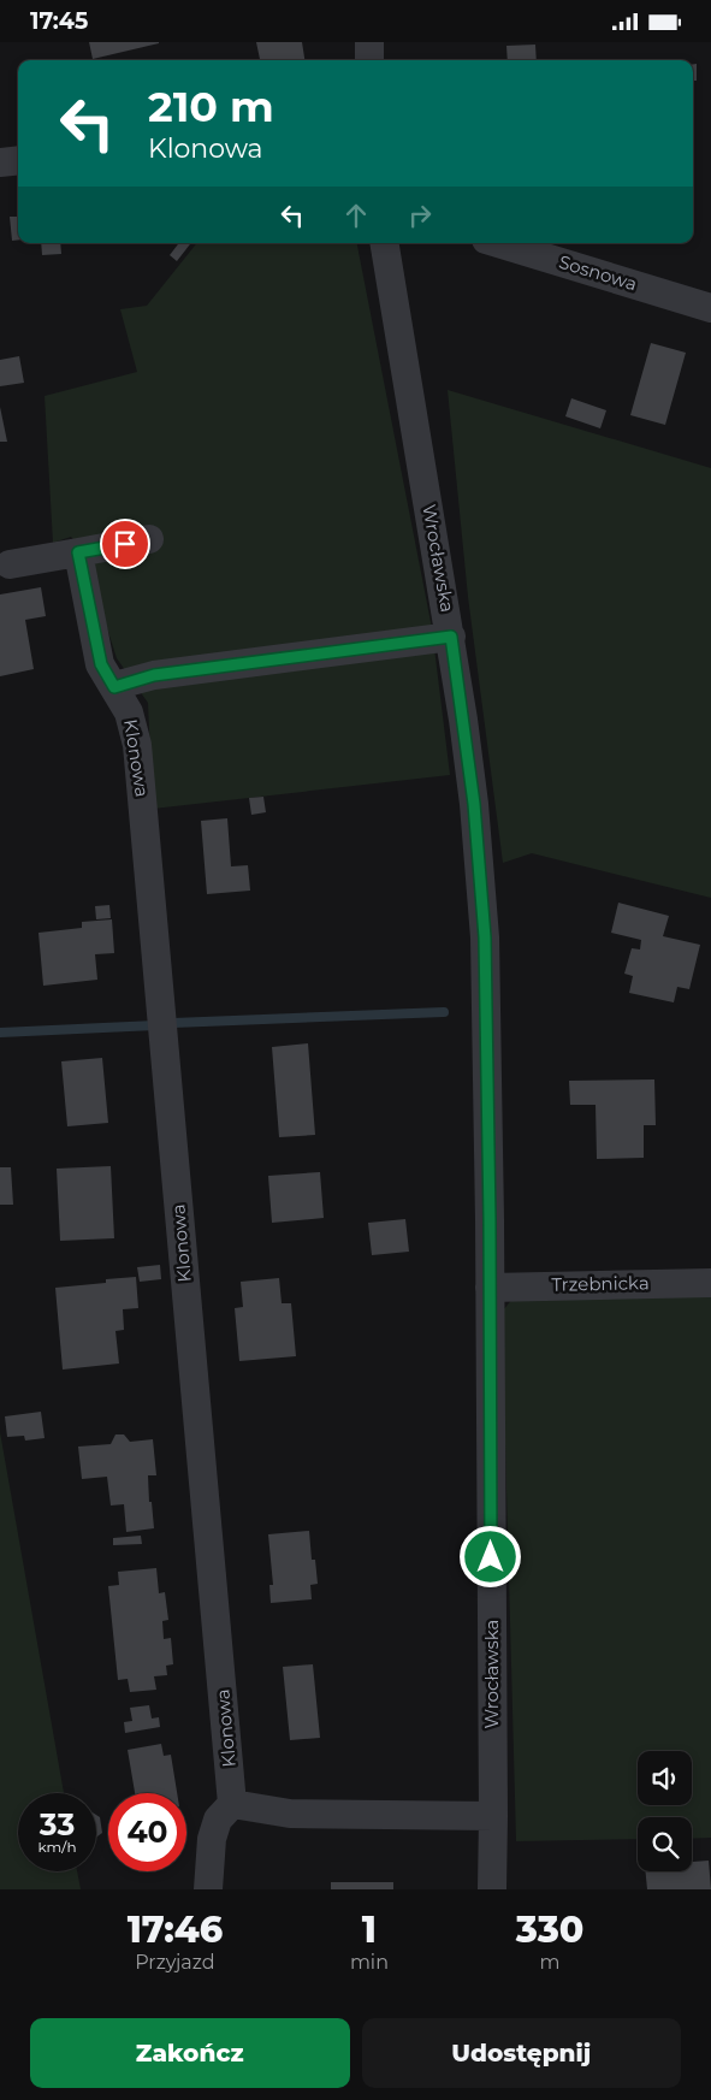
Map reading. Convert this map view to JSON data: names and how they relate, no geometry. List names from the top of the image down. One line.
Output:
{"streets":{"street":["Sosnowa","Wrocławska","Klonowa","Trzebnicka"]},"crossings":[["Wrocławska","Trzebnicka"]],"page":{"status":"17:45","turn":["210 m","Klonowa"],"speed":"33 km/h","limit":"40","eta":["17:46","Przyjazd","1","min","330","m"],"buttons":["Zakończ","Udostępnij"]}}
